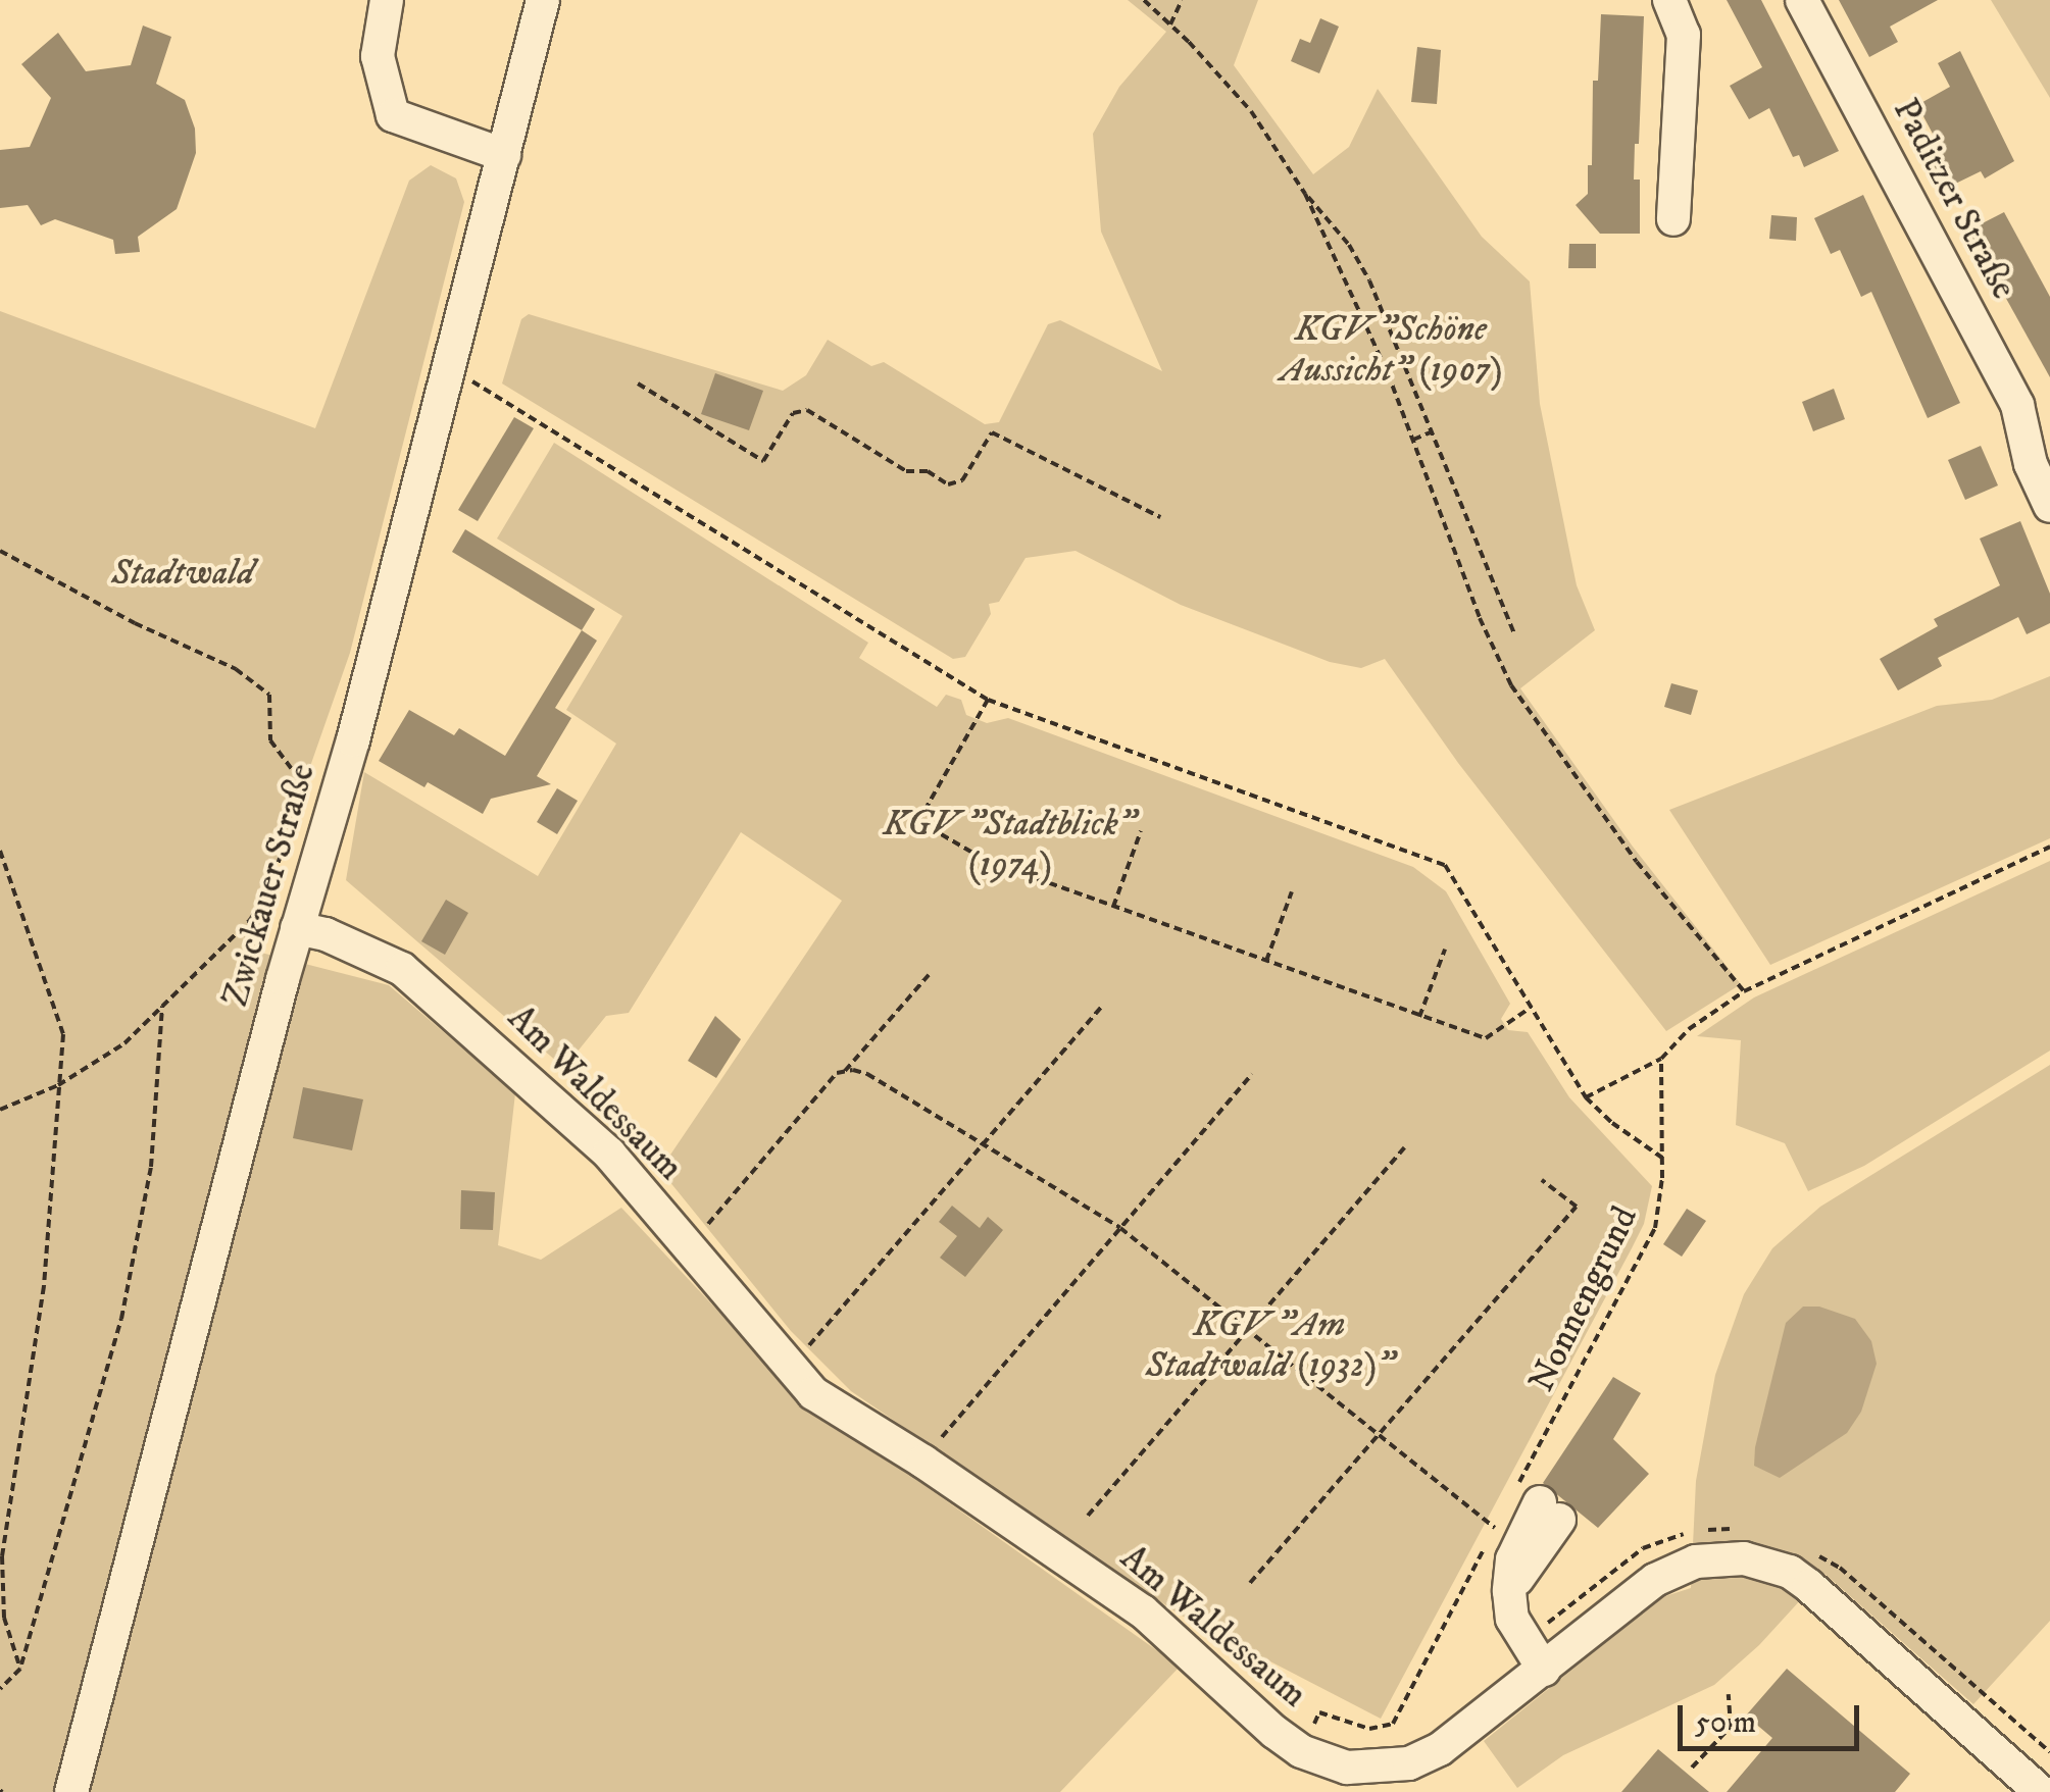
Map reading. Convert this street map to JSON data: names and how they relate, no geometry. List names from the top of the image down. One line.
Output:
{"streets":{"street":["Paditzer Straße","Zwickauer Straße","Am Waldessaum"],"path":["Nonnengrund"]},"crossings":[["Zwickauer Straße","Am Waldessaum"]],"parks":["KGV \"Schöne Aussicht\" (1907)","Stadtwald","KGV \"Stadtblick\" (1974)","KGV \"Am Stadtwald (1932)\""],"scale_bar":"50 m"}
